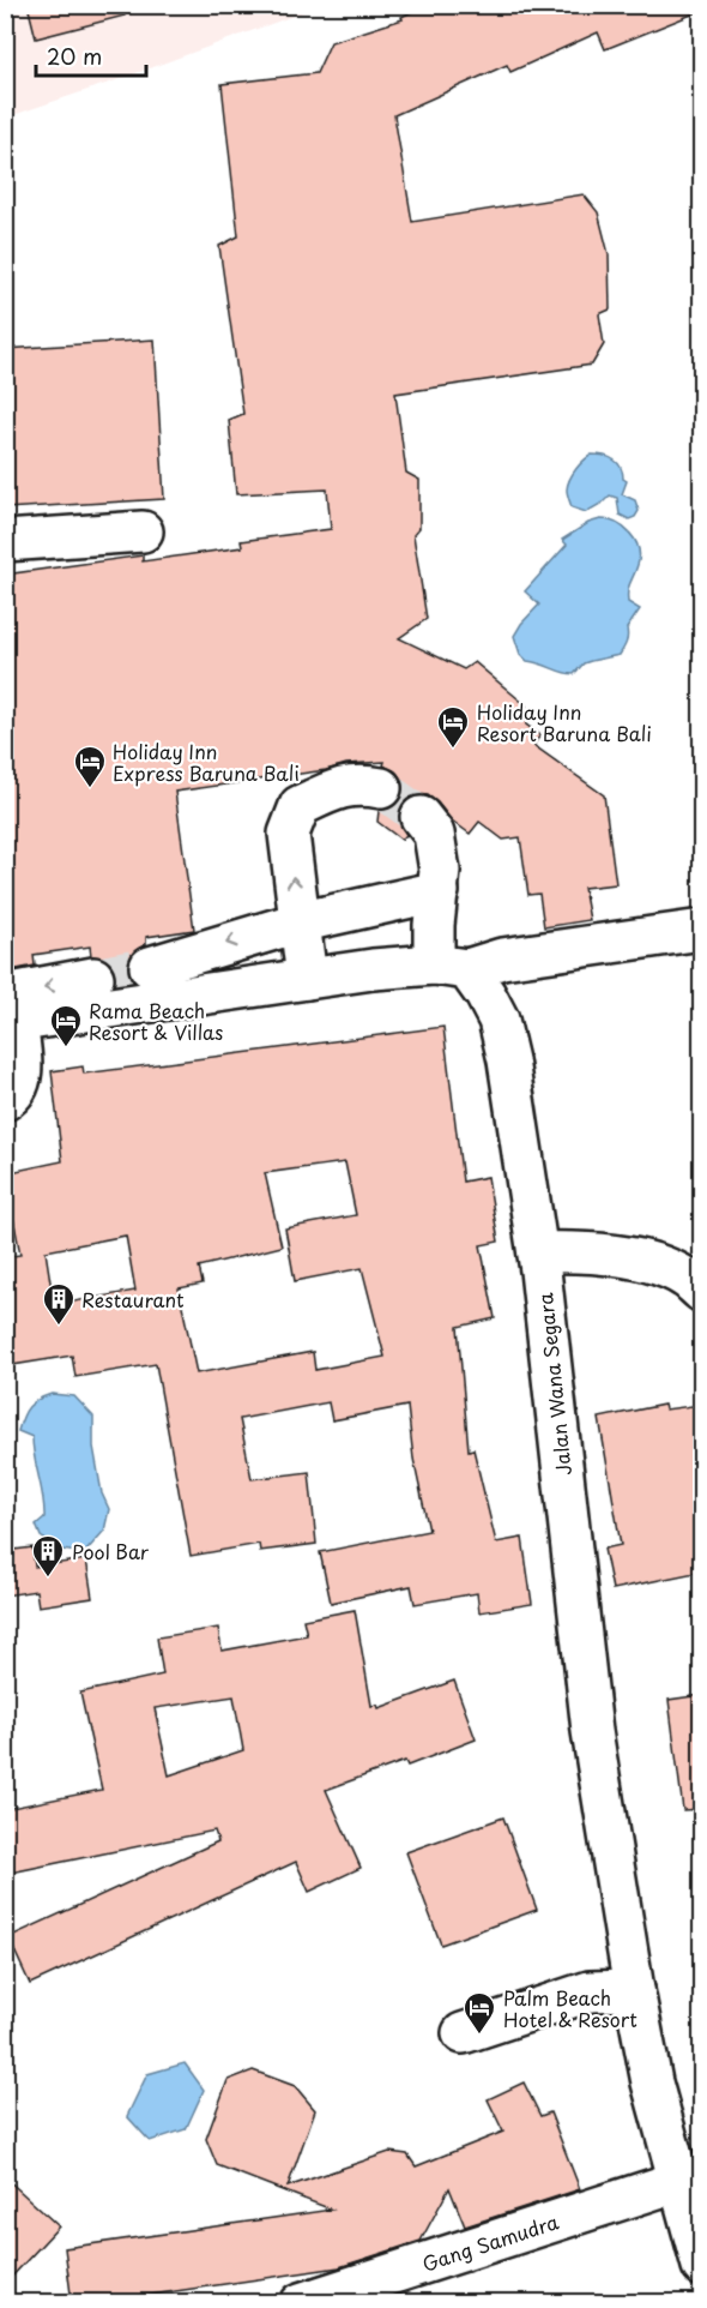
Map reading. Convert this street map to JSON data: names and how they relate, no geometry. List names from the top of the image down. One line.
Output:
{"streets":{"street":["Jalan Wana Segara","Gang Samudra"]},"crossings":[["Jalan Wana Segara","Gang Samudra"]],"places":{"hotel":["Holiday Inn Resort Baruna Bali","Holiday Inn Express Baruna Bali","Rama Beach Resort & Villas","Palm Beach Hotel & Resort"],"building":["Restaurant","Pool Bar"]},"scale_bar":"20 m"}
